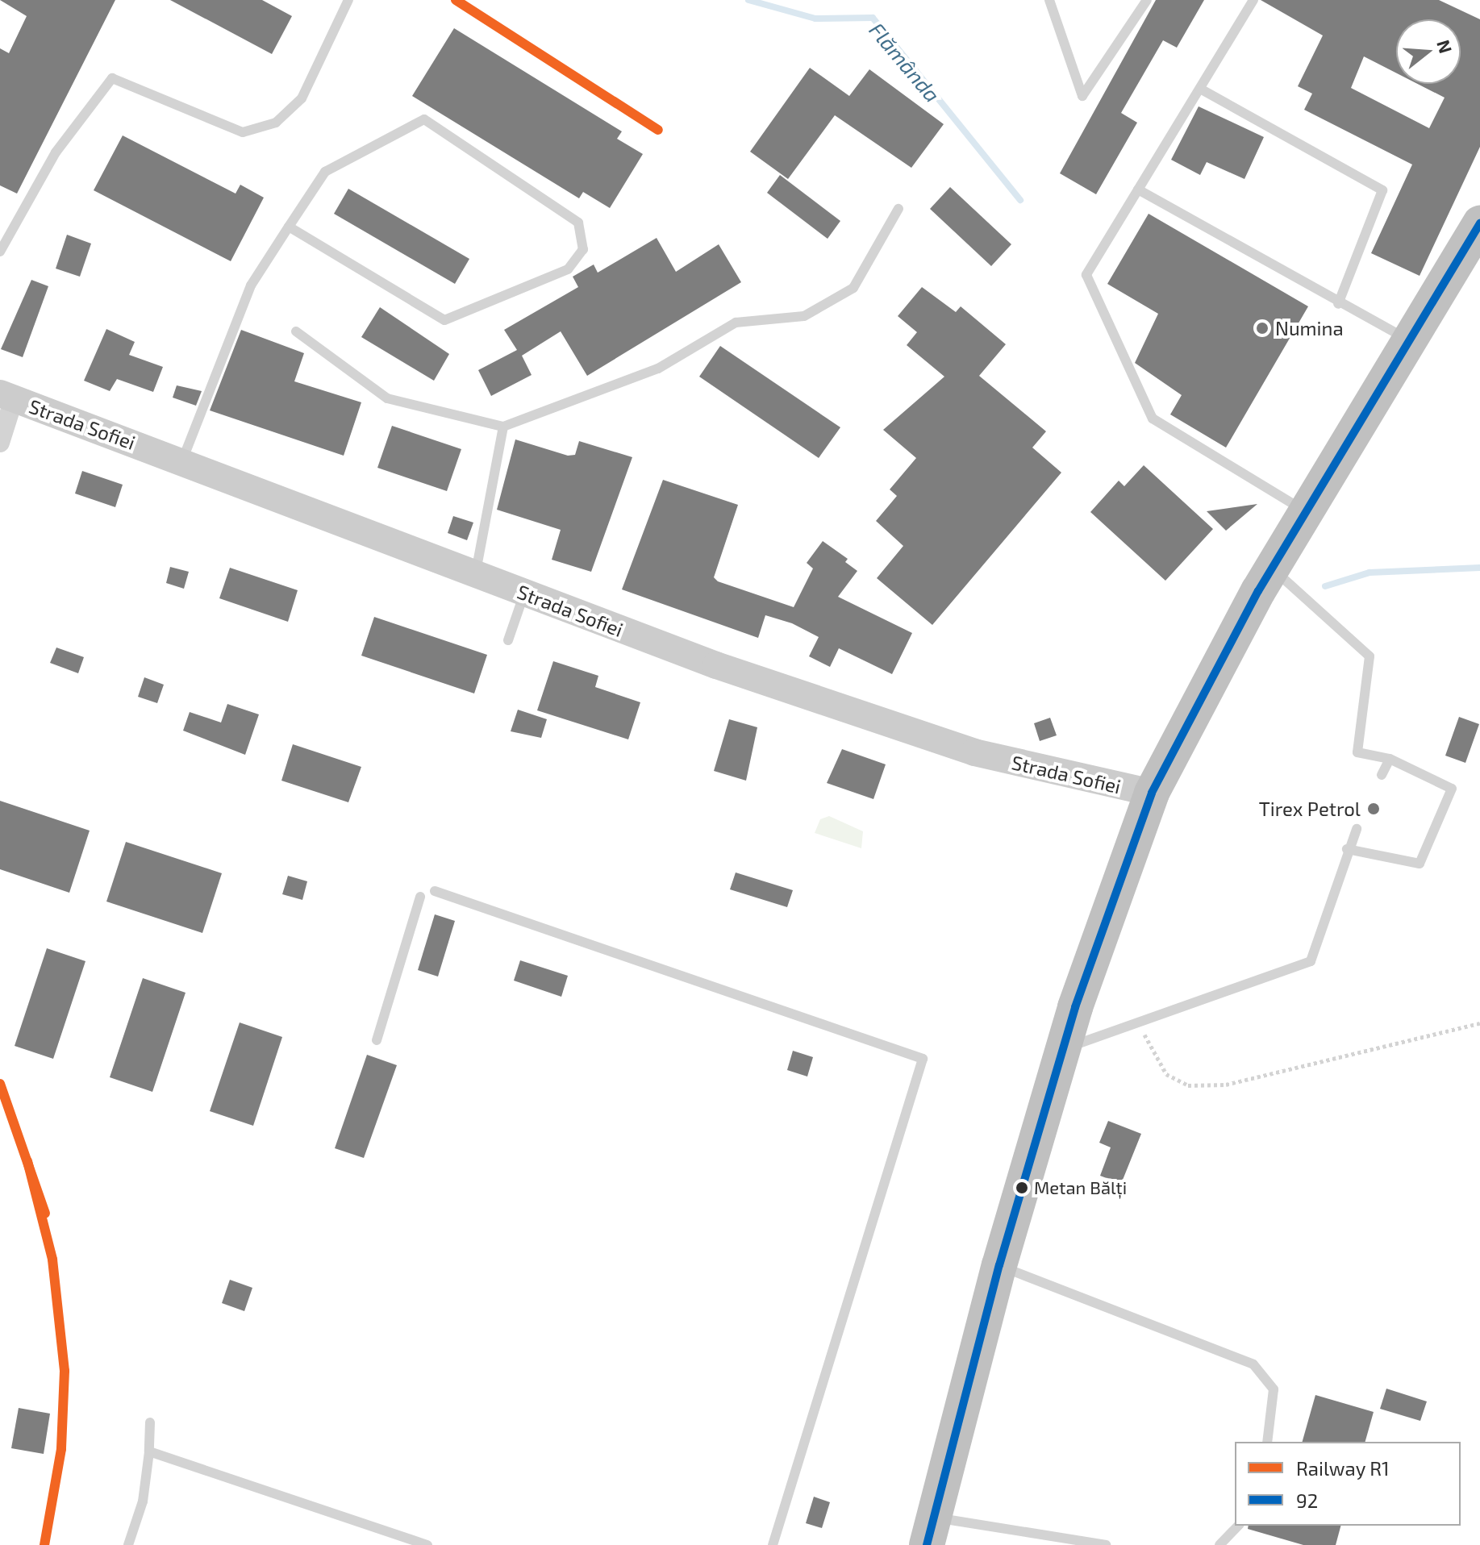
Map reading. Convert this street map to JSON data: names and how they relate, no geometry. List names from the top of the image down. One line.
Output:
{"streets":{"street":["Strada Sofiei"]},"water":["Flămânda"],"places":["Numina","Tirex Petrol","Metan Bălți"],"lines":["rail line R1","transit line 92"],"legend":["Railway R1","92"],"north":"right"}
